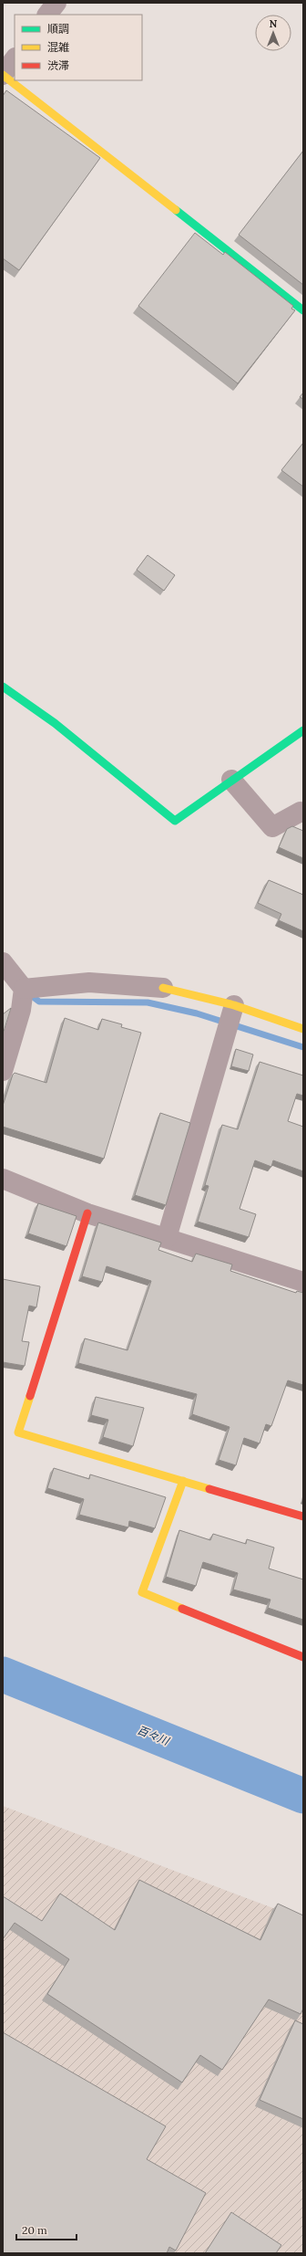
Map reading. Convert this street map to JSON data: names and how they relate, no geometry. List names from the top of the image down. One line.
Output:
{"water":["百々川"],"legend":["順調","混雑","渋滞"],"scale_bar":"20 m","north":"top"}
